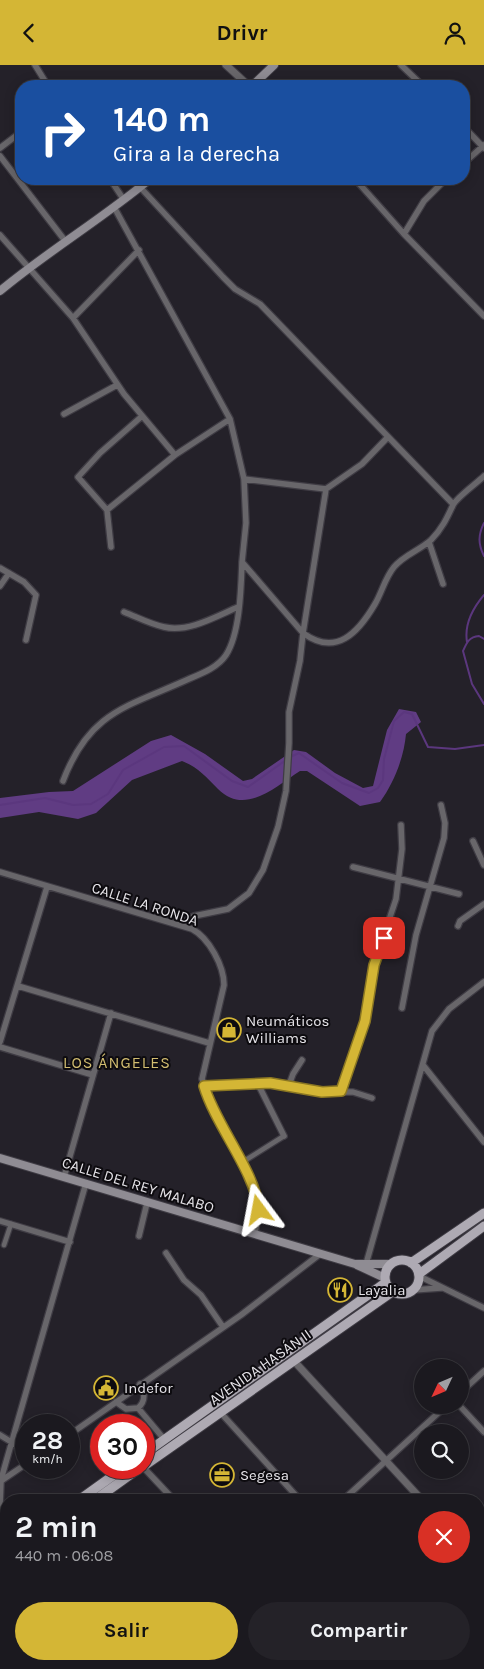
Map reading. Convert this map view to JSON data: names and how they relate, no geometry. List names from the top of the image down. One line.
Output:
{"streets":{"main road":["CALLE DEL REY MALABO","AVENIDA HASÁN II"],"street":["CALLE LA RONDA"]},"crossings":[["CALLE DEL REY MALABO","AVENIDA HASÁN II"]],"districts":["LOS ÁNGELES"],"places":{"shop":["Neumáticos Williams"],"restaurant":["Layalia"],"public building":["Indefor"],"office":["Segesa"]},"north":"bottom left","page":{"header":"Drivr","turn":["140 m","Gira a la derecha"],"speed":"28 km/h","limit":"30","heading":["2 min","440 m · 06:08"],"buttons":["Salir","Compartir"]}}
